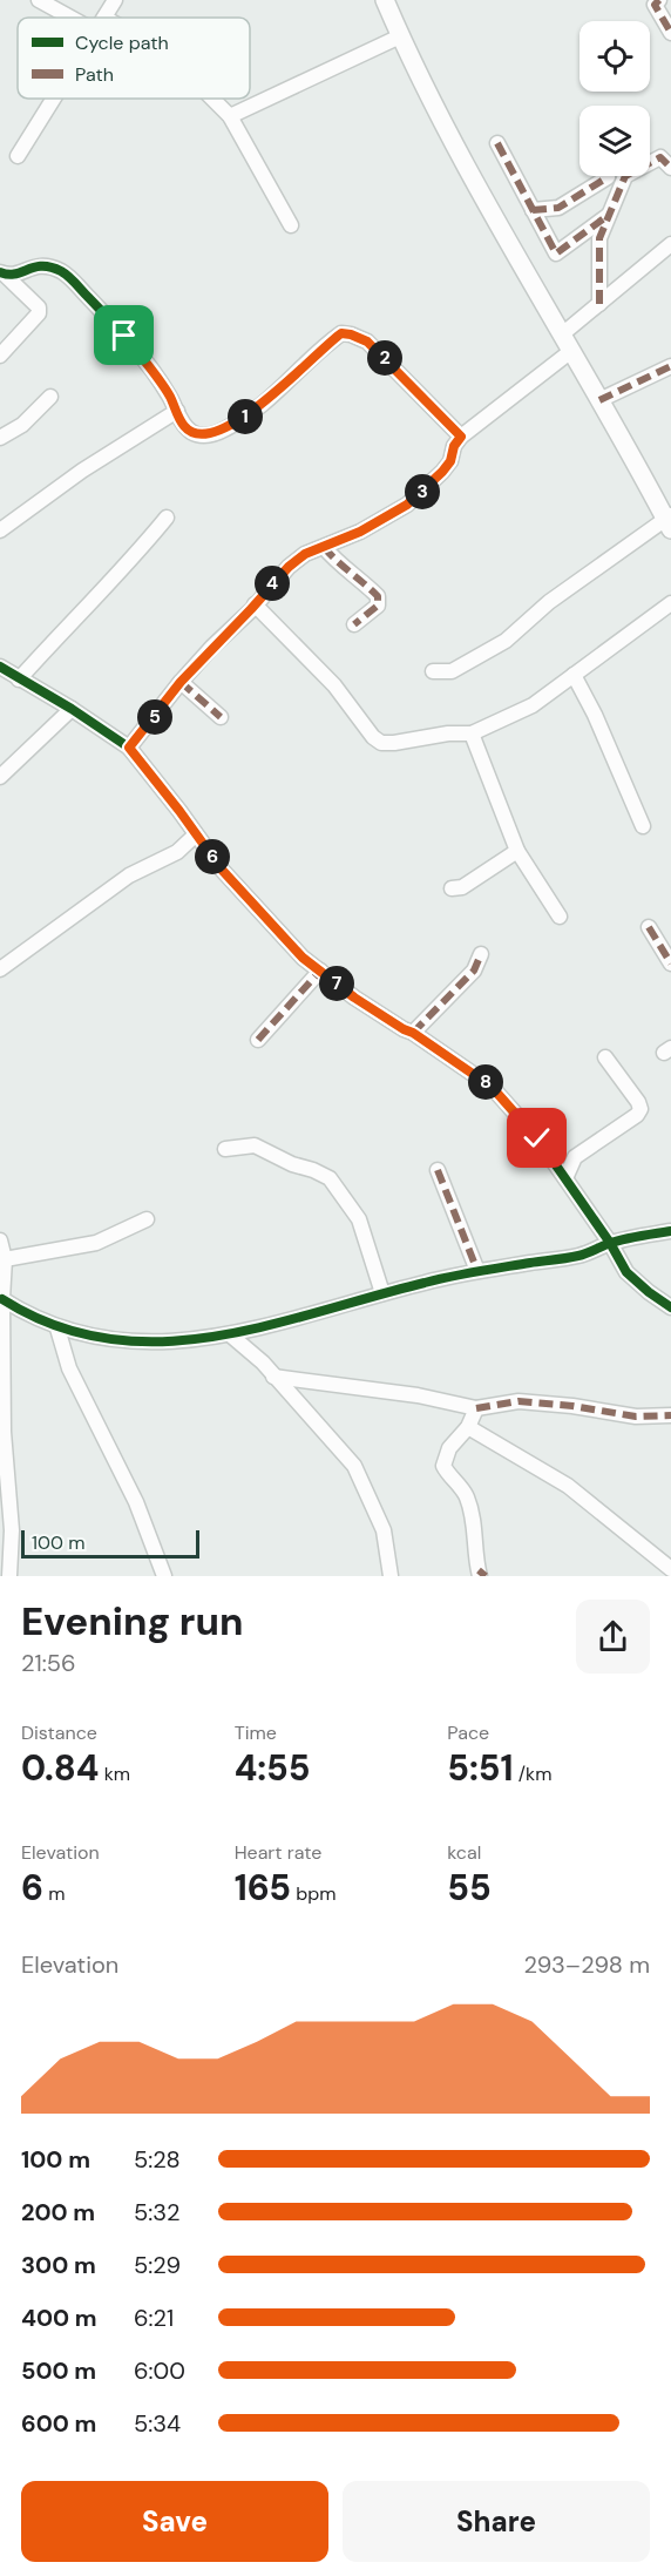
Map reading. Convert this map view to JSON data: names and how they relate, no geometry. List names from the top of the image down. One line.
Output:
{"legend":["Cycle path","Path"],"scale_bar":"100 m","page":{"pins":["2","1","3","4","5","6","7","8"],"scale":"100 m","heading":["Evening run","21:56"],"stats":[["Distance","0.84 km"],["Time","4:55"],["Pace","5:51 /km"],["Elevation","6 m"],["Heart rate","165 bpm"],["kcal","55"]],"chart":["Elevation","293–298 m"],"list":[{"name":"100 m","note":"5:28"},{"name":"200 m","note":"5:32"},{"name":"300 m","note":"5:29"},{"name":"400 m","note":"6:21"},{"name":"500 m","note":"6:00"},{"name":"600 m","note":"5:34"}],"buttons":["Save","Share"]}}
